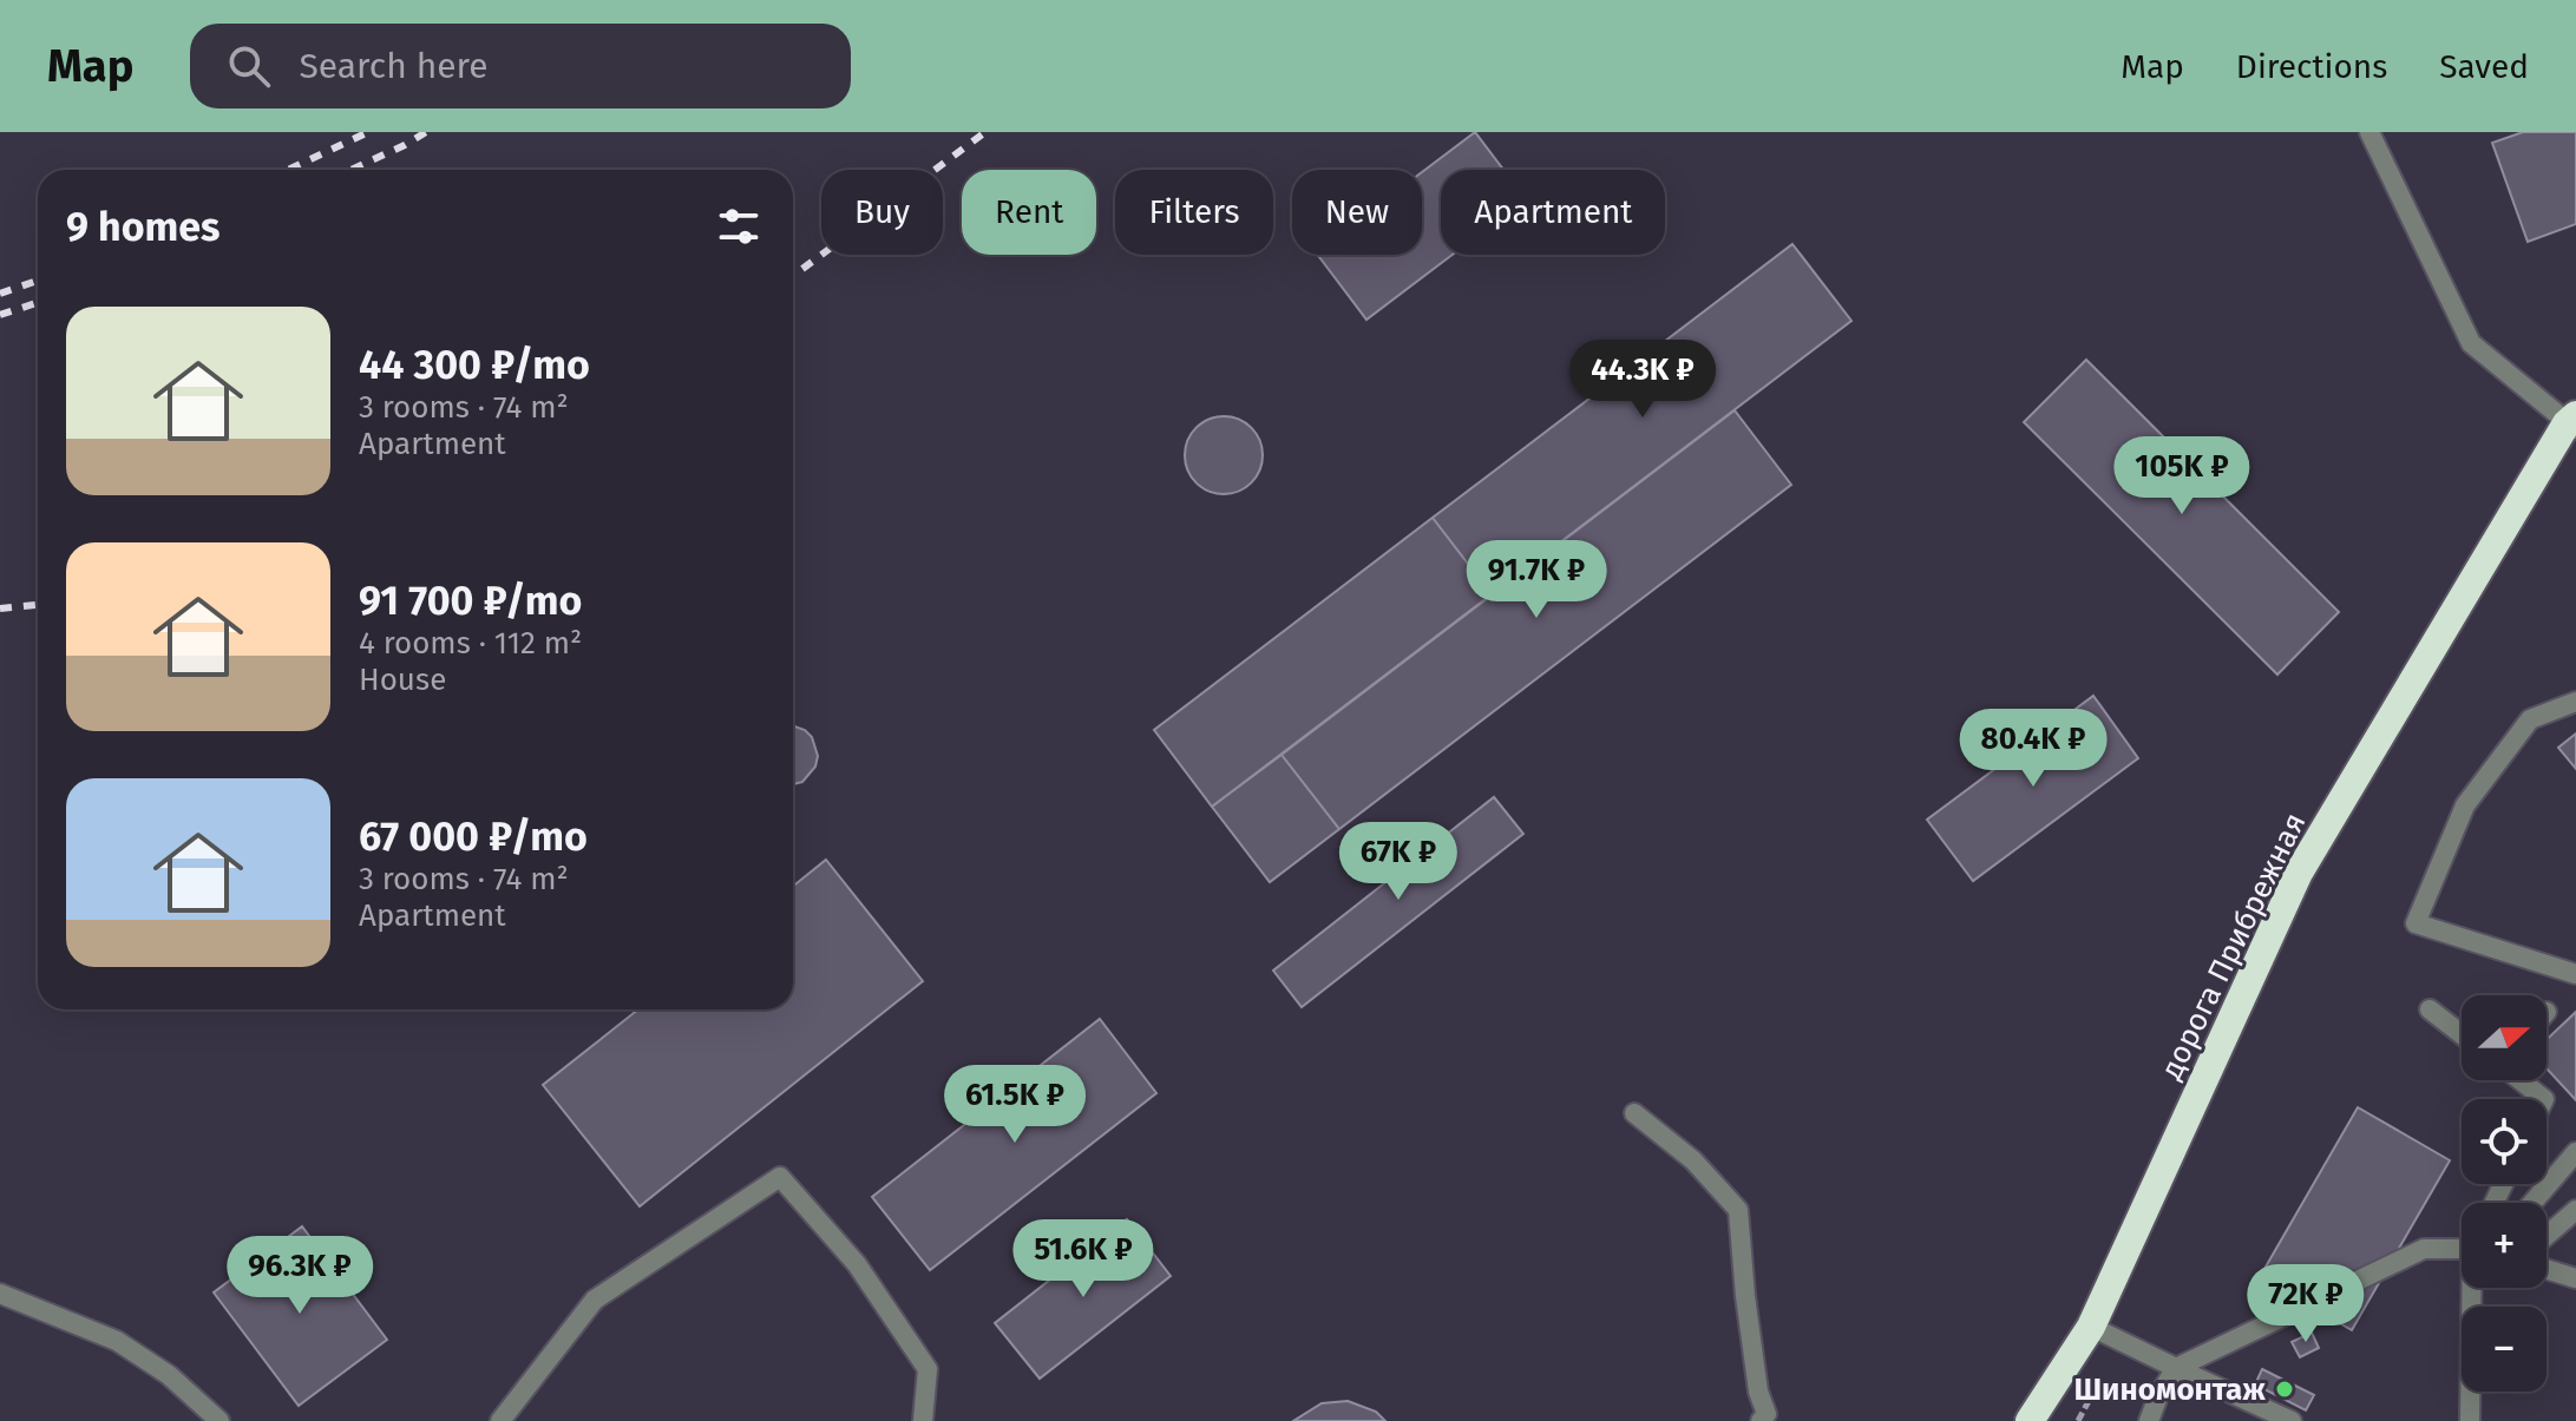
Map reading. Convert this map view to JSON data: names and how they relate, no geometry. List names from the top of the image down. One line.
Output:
{"streets":{"highway":["дорога Прибрежная"]},"places":["Шиномонтаж"],"north":"right","page":{"header":"Map","search":"Search here","nav":["Map","Directions","Saved"],"chip":["Buy","Rent","Filters","New","Apartment"],"heading":"9 homes","list":[{"name":"44 300 ₽/mo","note":"3 rooms · 74 m² · Apartment"},{"name":"91 700 ₽/mo","note":"4 rooms · 112 m² · House"},{"name":"67 000 ₽/mo","note":"3 rooms · 74 m² · Apartment"}],"price":["44.3K ₽","105K ₽","91.7K ₽","80.4K ₽","67K ₽","61.5K ₽","51.6K ₽","96.3K ₽","72K ₽"],"map_buttons":["+","−"]}}
